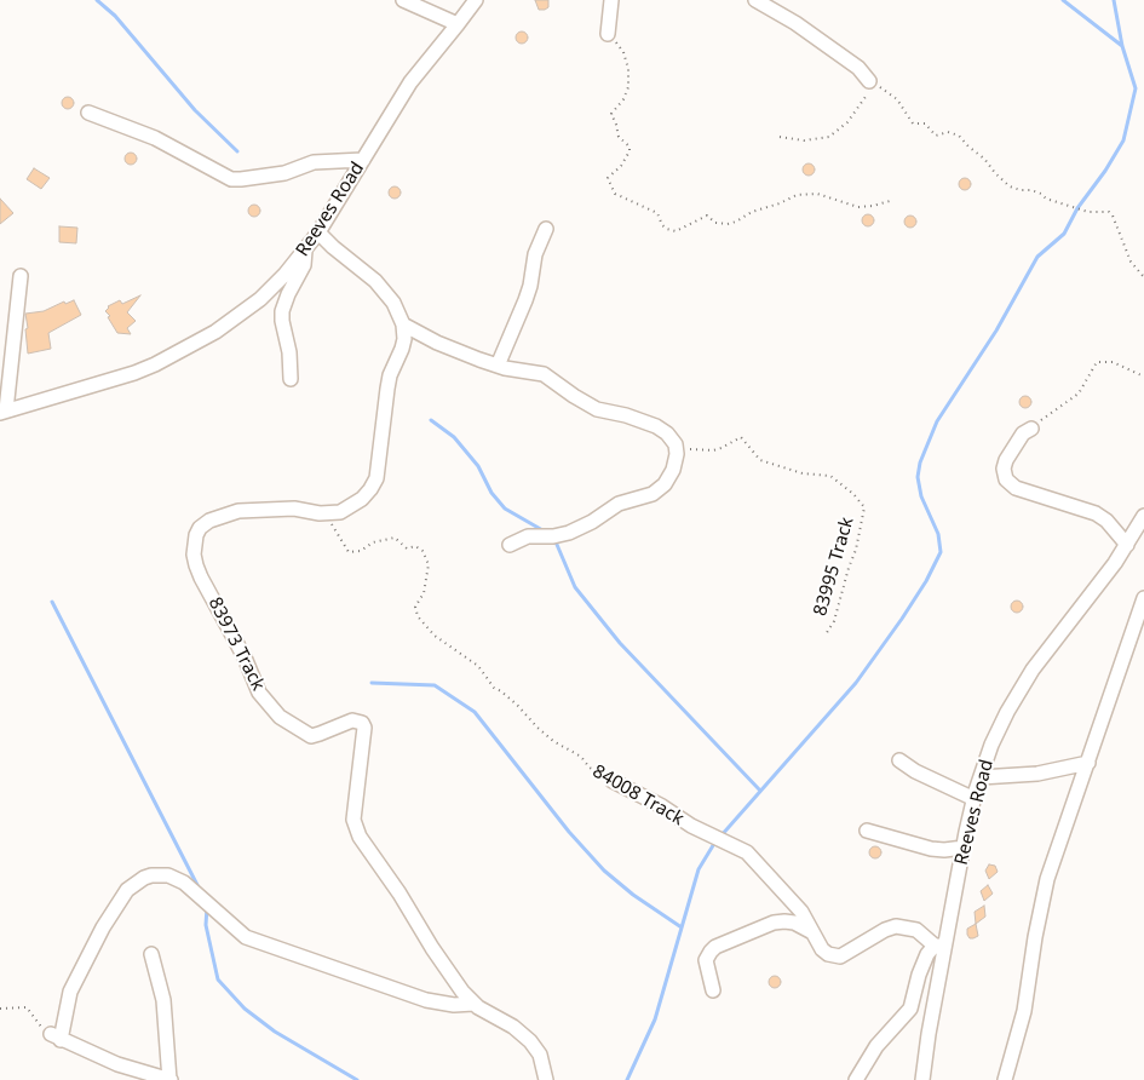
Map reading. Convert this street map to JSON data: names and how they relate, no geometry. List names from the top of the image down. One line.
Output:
{"streets":{"street":["Reeves Road","83973 Track","84008 Track"],"path":["83995 Track"]},"crossings":[["Reeves Road","84008 Track"],["83973 Track","84008 Track"]]}
